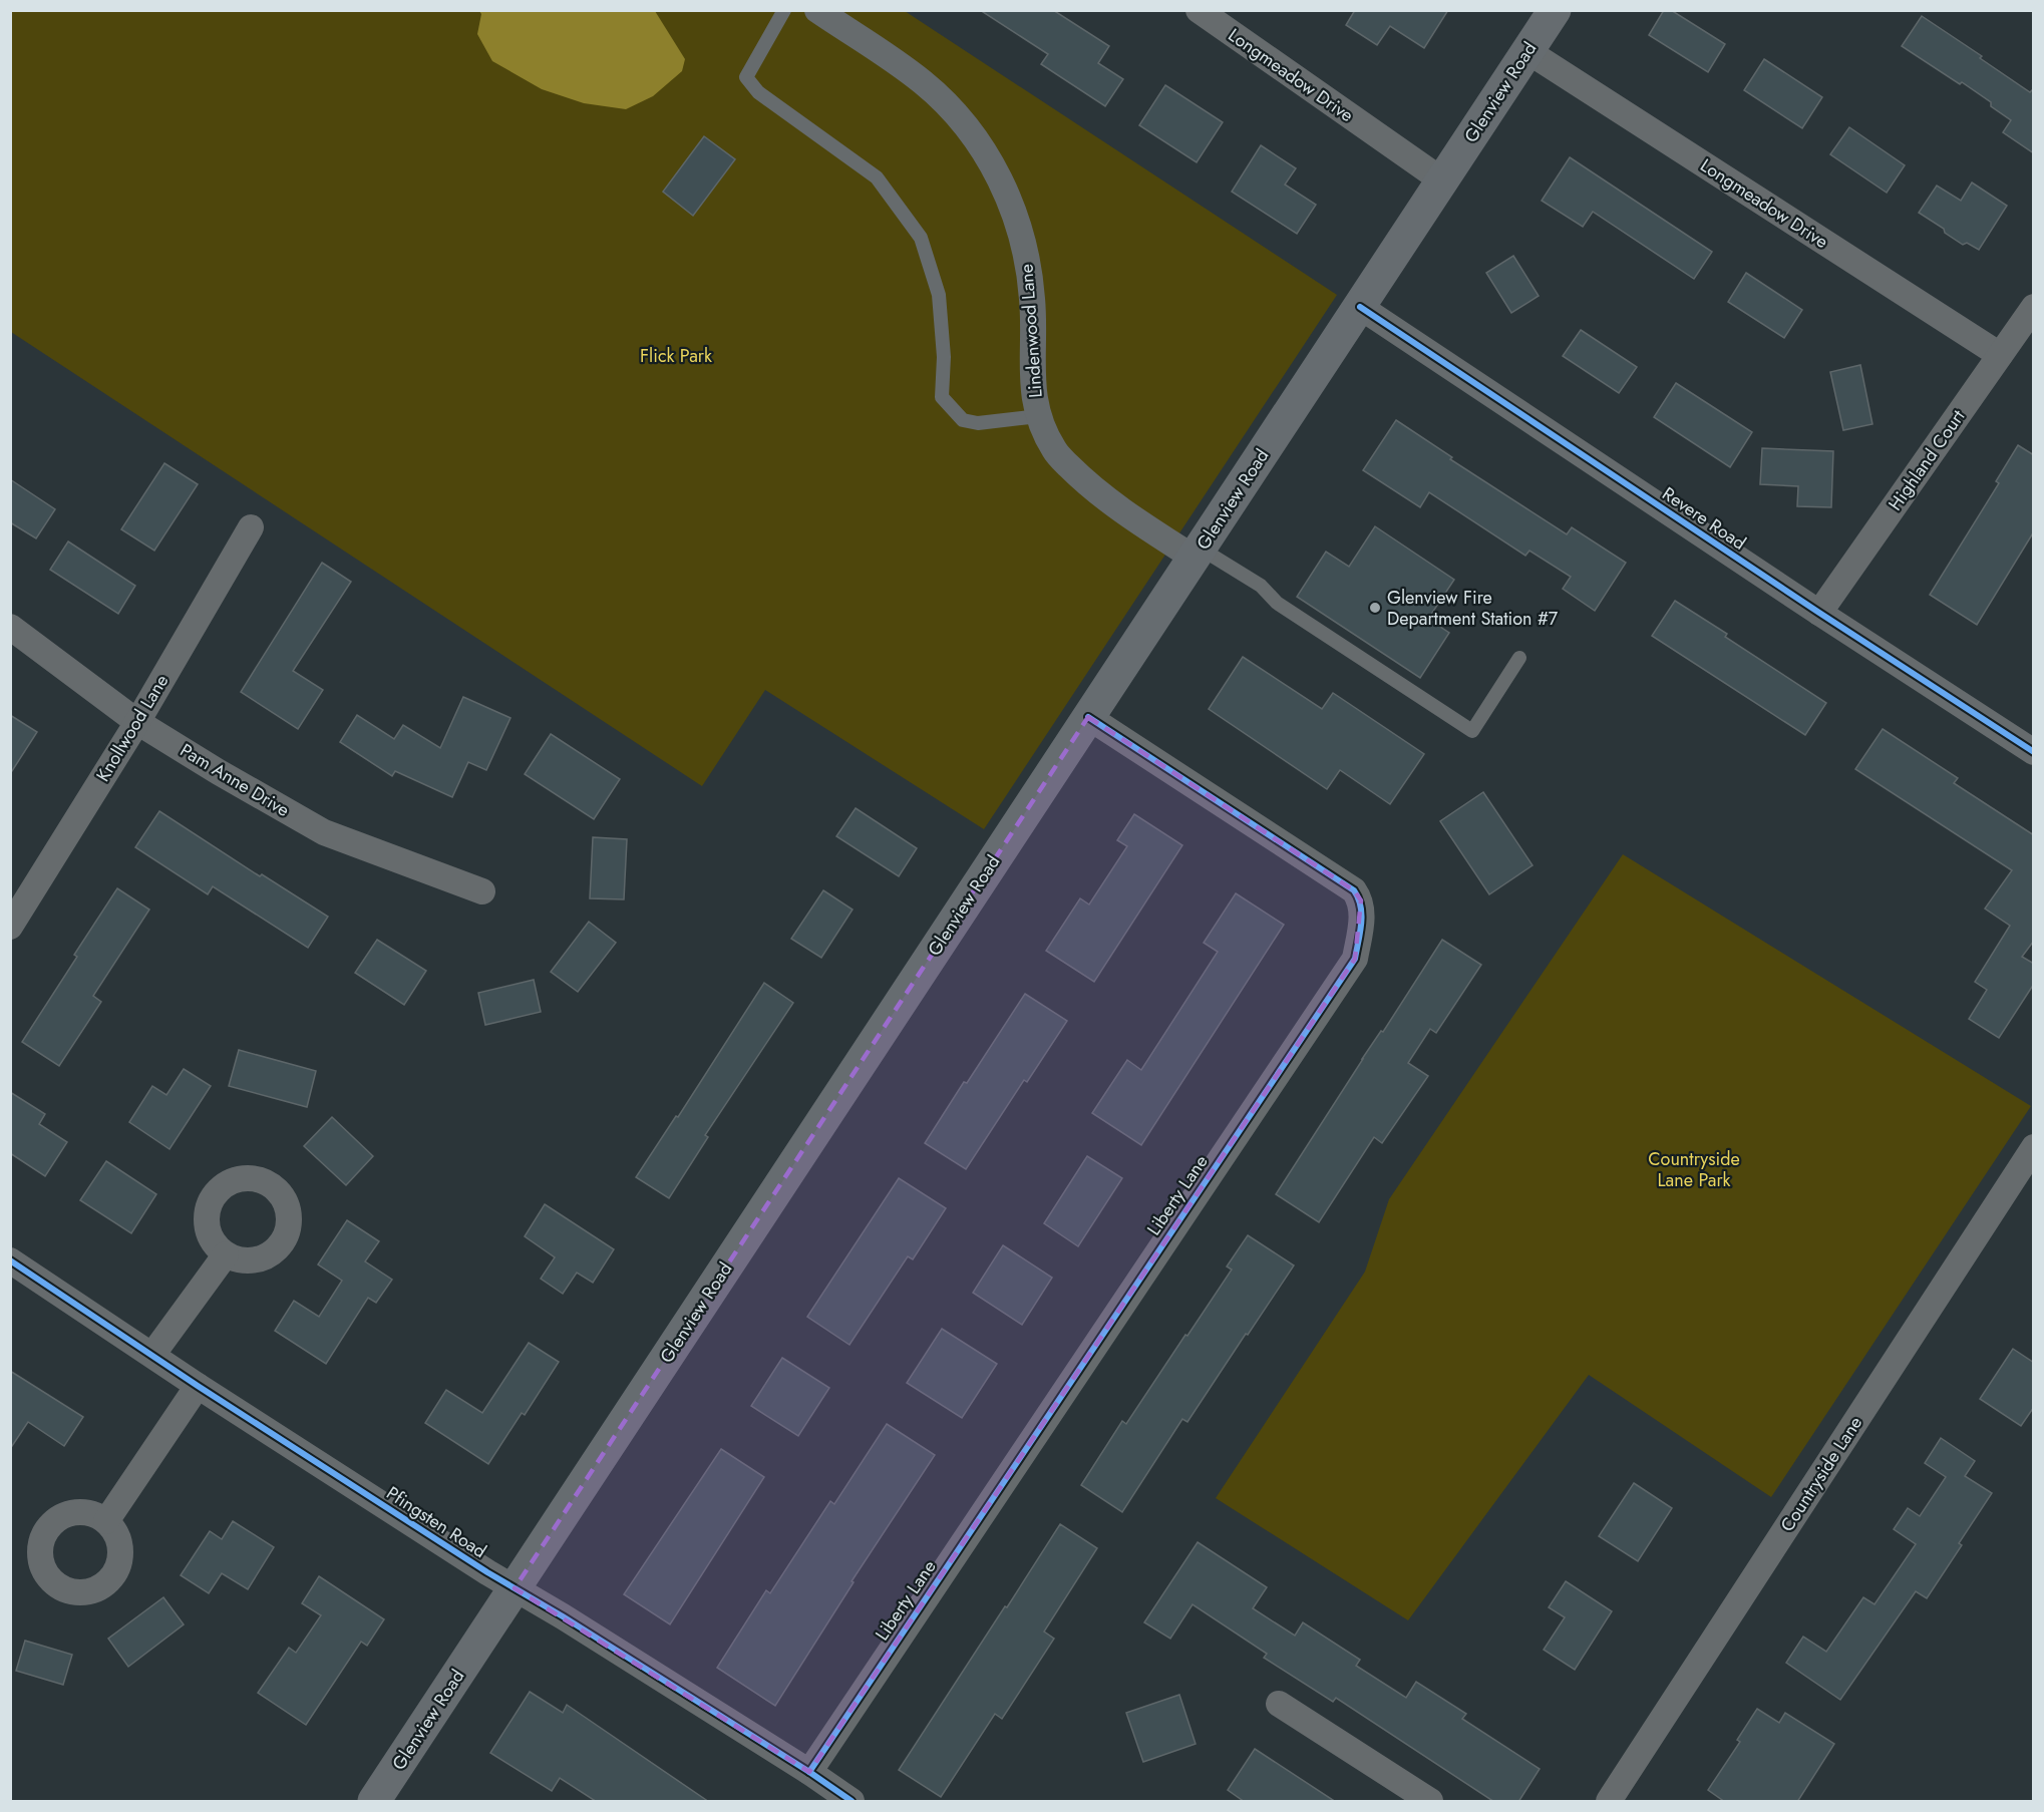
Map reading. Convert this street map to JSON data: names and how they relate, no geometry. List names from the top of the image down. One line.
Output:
{"streets":{"main road":["Glenview Road"],"street":["Longmeadow Drive","Lindenwood Lane","Highland Court","Revere Road","Knollwood Lane","Pam Anne Drive","Liberty Lane","Countryside Lane","Pfingsten Road"]},"crossings":[["Longmeadow Drive","Glenview Road"],["Longmeadow Drive","Highland Court"],["Glenview Road","Lindenwood Lane"],["Glenview Road","Revere Road"],["Glenview Road","Liberty Lane"],["Glenview Road","Pfingsten Road"],["Highland Court","Revere Road"],["Knollwood Lane","Pam Anne Drive"],["Liberty Lane","Pfingsten Road"]],"parks":["Flick Park","Countryside Lane Park"],"places":["Glenview Fire Department Station #7"]}
